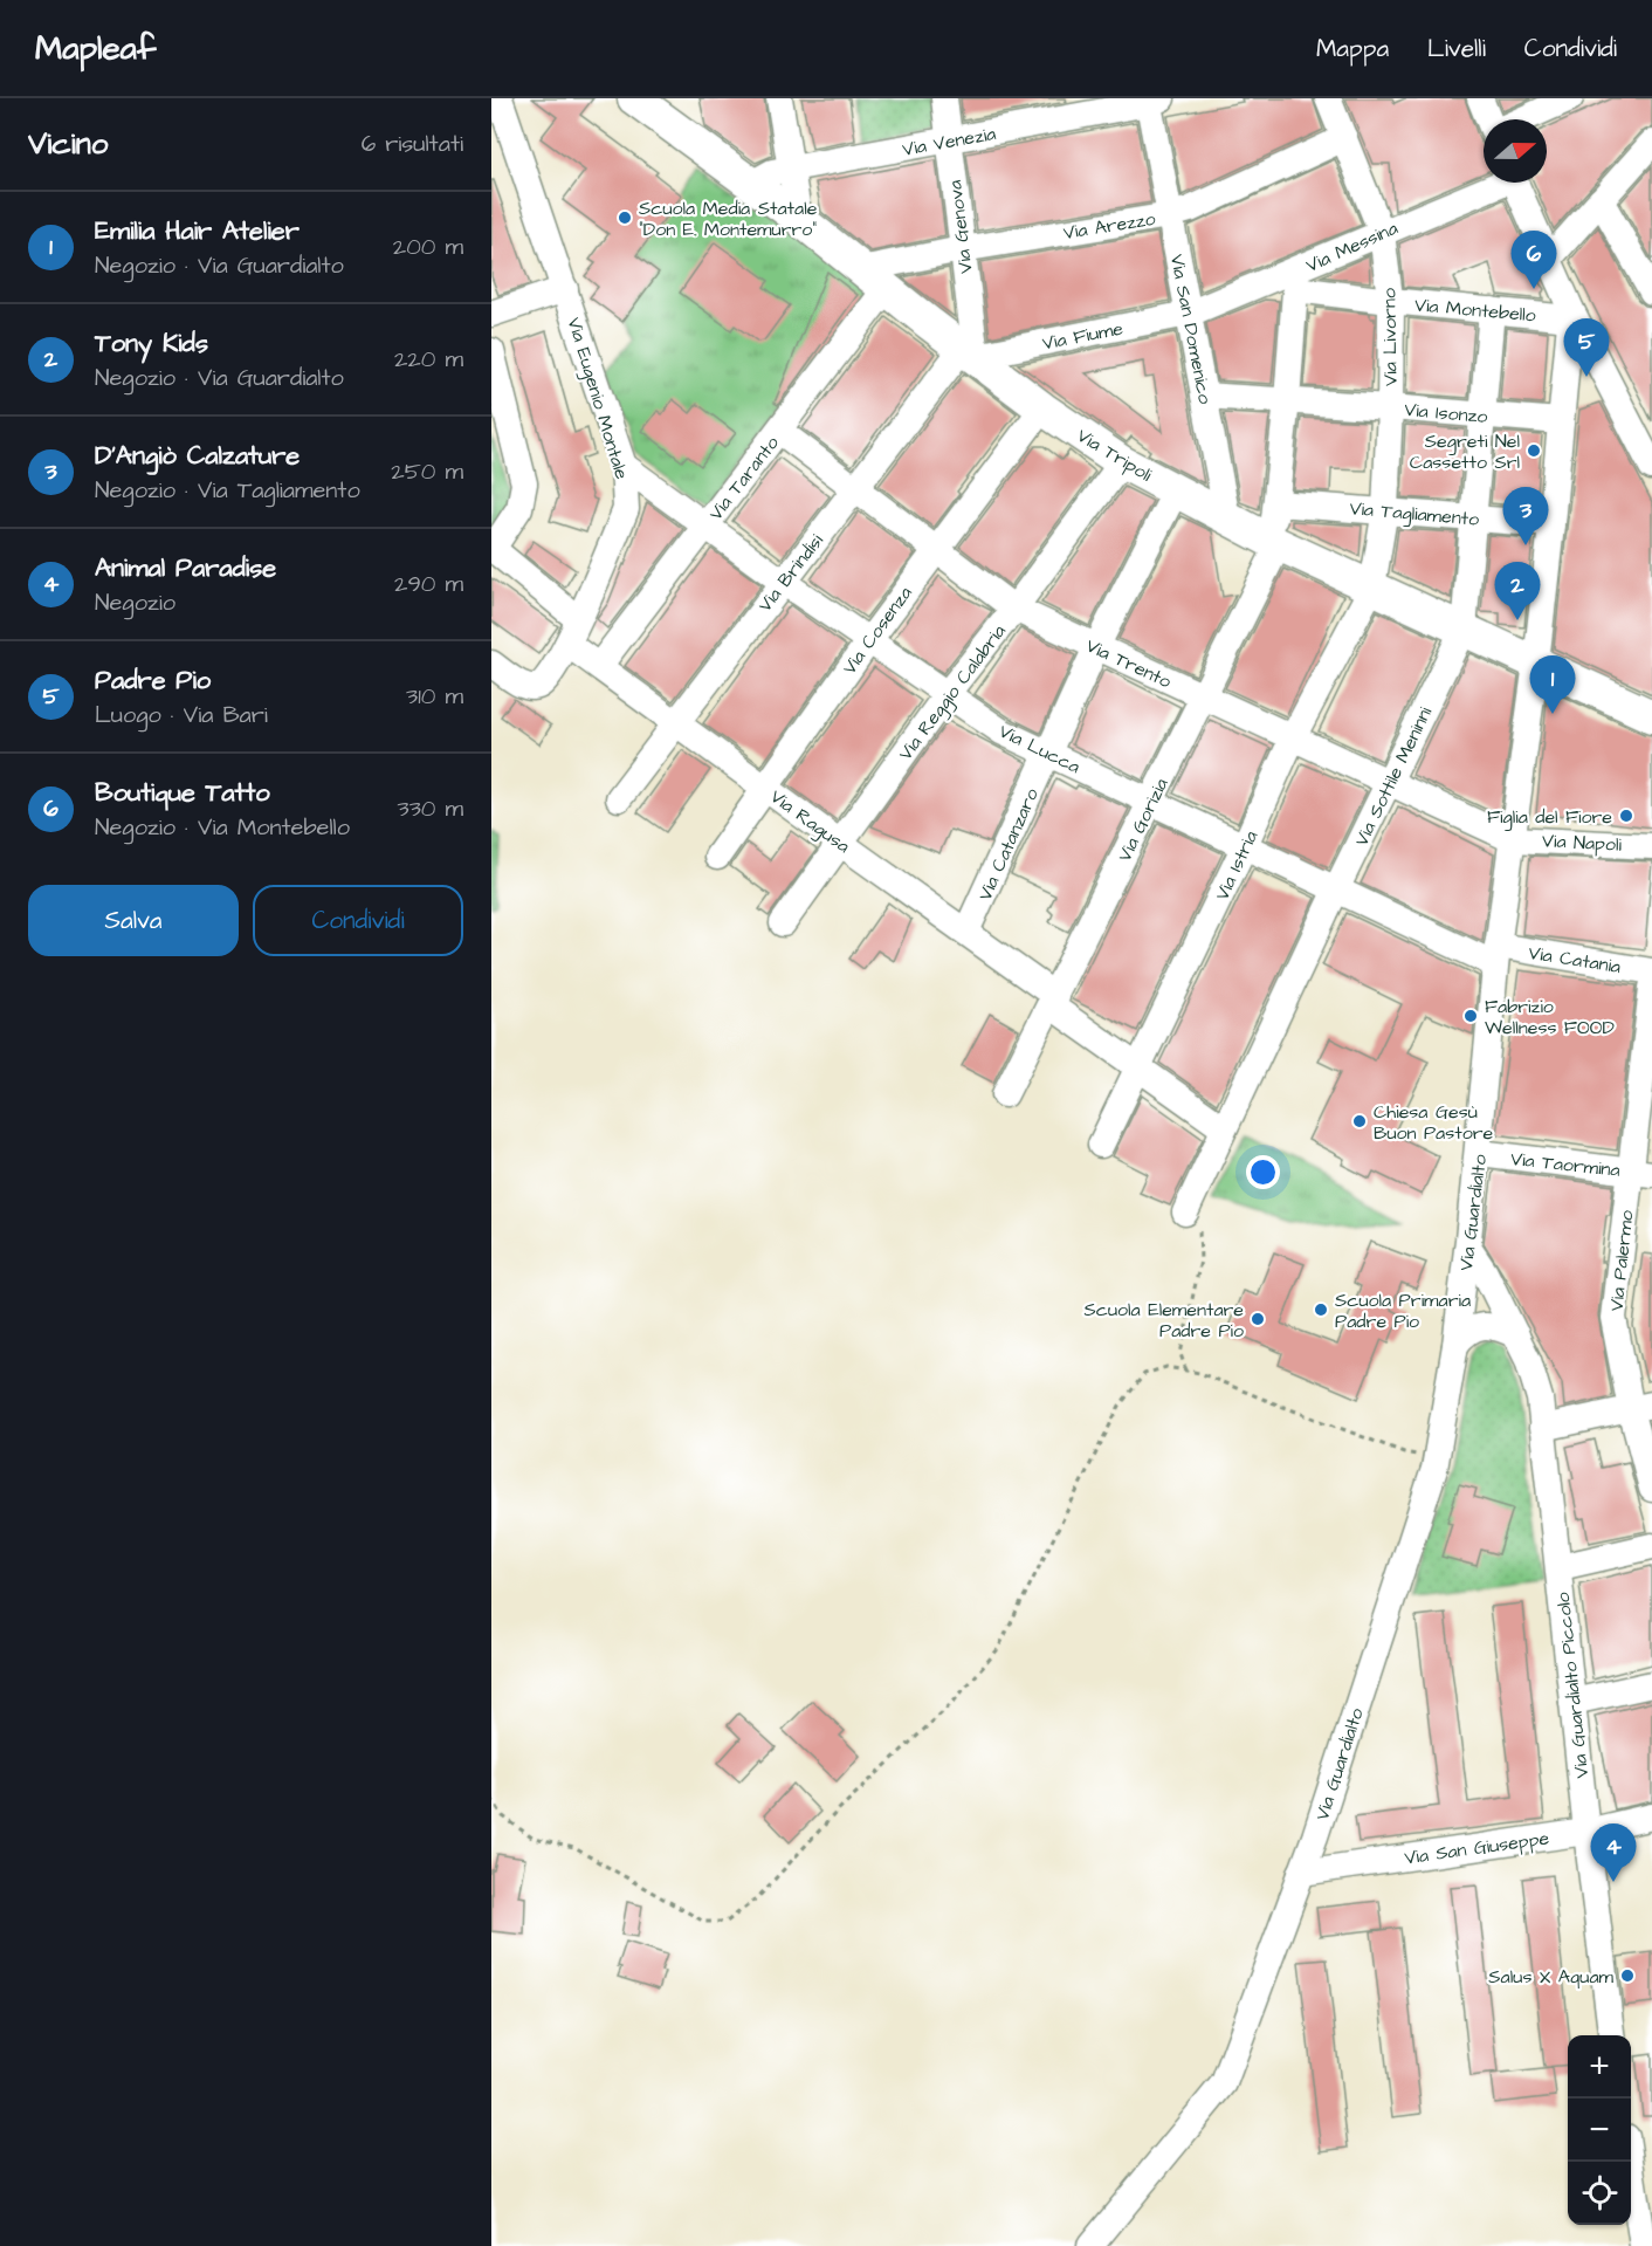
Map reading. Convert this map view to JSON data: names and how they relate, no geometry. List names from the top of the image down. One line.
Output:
{"streets":{"main road":["Via Tripoli"],"street":["Via Venezia","Via Arezzo","Via Genova","Via Messina","Via Montebello","Via San Domenico","Via Fiume","Via Livorno","Via Eugenio Montale","Via Isonzo","Via Taranto","Via Tagliamento","Via Brindisi","Via Cosenza","Via Trento","Via Reggio Calabria","Via Lucca","Via Sottile Meninni","Via Gorizia","Via Ragusa","Via Napoli","Via Catanzaro","Via Istria","Via Catania","Via Taormina","Via Guardialto","Via Palermo","Via Guardialto Piccolo","Via San Giuseppe"]},"crossings":[["Via Venezia","Via Genova"],["Via Venezia","Via San Domenico"],["Via Venezia","Via Tripoli"],["Via Arezzo","Via Genova"],["Via Arezzo","Via San Domenico"],["Via Arezzo","Via Livorno"],["Via Arezzo","Via Tripoli"],["Via Arezzo","Via Taranto"],["Via Genova","Via Fiume"],["Via Genova","Via Tripoli"],["Via Genova","Via Brindisi"],["Via Messina","Via Montebello"],["Via Messina","Via San Domenico"],["Via Messina","Via Fiume"],["Via Messina","Via Livorno"],["Via Messina","Via Gorizia"],["Via Montebello","Via Livorno"],["Via Montebello","Via Sottile Meninni"],["Via Montebello","Via Gorizia"],["Via Montebello","Via Guardialto"],["Via San Domenico","Via Fiume"],["Via San Domenico","Via Isonzo"],["Via San Domenico","Via Tripoli"],["Via Fiume","Via Tripoli"],["Via Fiume","Via Brindisi"],["Via Livorno","Via Isonzo"],["Via Livorno","Via Tripoli"],["Via Livorno","Via Tagliamento"],["Via Livorno","Via Istria"],["Via Eugenio Montale","Via Lucca"],["Via Eugenio Montale","Via Ragusa"],["Via Isonzo","Via Sottile Meninni"],["Via Isonzo","Via Gorizia"],["Via Isonzo","Via Guardialto"],["Via Tripoli","Via Taranto"],["Via Tripoli","Via Brindisi"],["Via Tripoli","Via Cosenza"],["Via Tripoli","Via Reggio Calabria"],["Via Tripoli","Via Sottile Meninni"],["Via Tripoli","Via Gorizia"],["Via Tripoli","Via Catanzaro"],["Via Tripoli","Via Istria"],["Via Tripoli","Via Guardialto"],["Via Taranto","Via Trento"],["Via Taranto","Via Lucca"],["Via Taranto","Via Ragusa"],["Via Tagliamento","Via Sottile Meninni"],["Via Tagliamento","Via Gorizia"],["Via Tagliamento","Via Guardialto"],["Via Brindisi","Via Trento"],["Via Brindisi","Via Lucca"],["Via Brindisi","Via Ragusa"],["Via Cosenza","Via Trento"],["Via Cosenza","Via Lucca"],["Via Cosenza","Via Ragusa"],["Via Trento","Via Reggio Calabria"],["Via Trento","Via Sottile Meninni"],["Via Trento","Via Gorizia"],["Via Trento","Via Napoli"],["Via Trento","Via Catanzaro"],["Via Trento","Via Istria"],["Via Trento","Via Guardialto"],["Via Reggio Calabria","Via Lucca"],["Via Reggio Calabria","Via Ragusa"],["Via Lucca","Via Sottile Meninni"],["Via Lucca","Via Gorizia"],["Via Lucca","Via Catanzaro"],["Via Lucca","Via Istria"],["Via Lucca","Via Catania"],["Via Lucca","Via Guardialto"],["Via Sottile Meninni","Via Ragusa"],["Via Gorizia","Via Ragusa"],["Via Ragusa","Via Catanzaro"],["Via Ragusa","Via Istria"],["Via Napoli","Via Guardialto"],["Via Catania","Via Guardialto"],["Via Taormina","Via Guardialto"],["Via Taormina","Via Palermo"],["Via Guardialto","Via Guardialto Piccolo"],["Via Guardialto","Via San Giuseppe"],["Via Guardialto Piccolo","Via San Giuseppe"]],"places":["Scuola Media Statale \"Don E. Montemurro\"","Segreti Nel Cassetto Srl","Figlia del Fiore","Fabrizio Wellness FOOD","Chiesa Gesù Buon Pastore","Scuola Primaria Padre Pio","Scuola Elementare Padre Pio","Salus X Aquam"],"north":"right","page":{"header":"Mapleaf","nav":["Mappa","Livelli","Condividi"],"heading":["Vicino","6 risultati"],"list":[{"mark":"1","name":"Emilia Hair Atelier","note":"Negozio · Via Guardialto","value":"200 m"},{"mark":"2","name":"Tony Kids","note":"Negozio · Via Guardialto","value":"220 m"},{"mark":"3","name":"D'Angiò Calzature","note":"Negozio · Via Tagliamento","value":"250 m"},{"mark":"4","name":"Animal Paradise","note":"Negozio","value":"290 m"},{"mark":"5","name":"Padre Pio","note":"Luogo · Via Bari","value":"310 m"},{"mark":"6","name":"Boutique Tatto","note":"Negozio · Via Montebello","value":"330 m"}],"pins":["6","5","3","2","1","4"],"buttons":["Salva","Condividi"],"map_buttons":["+","−"]}}
